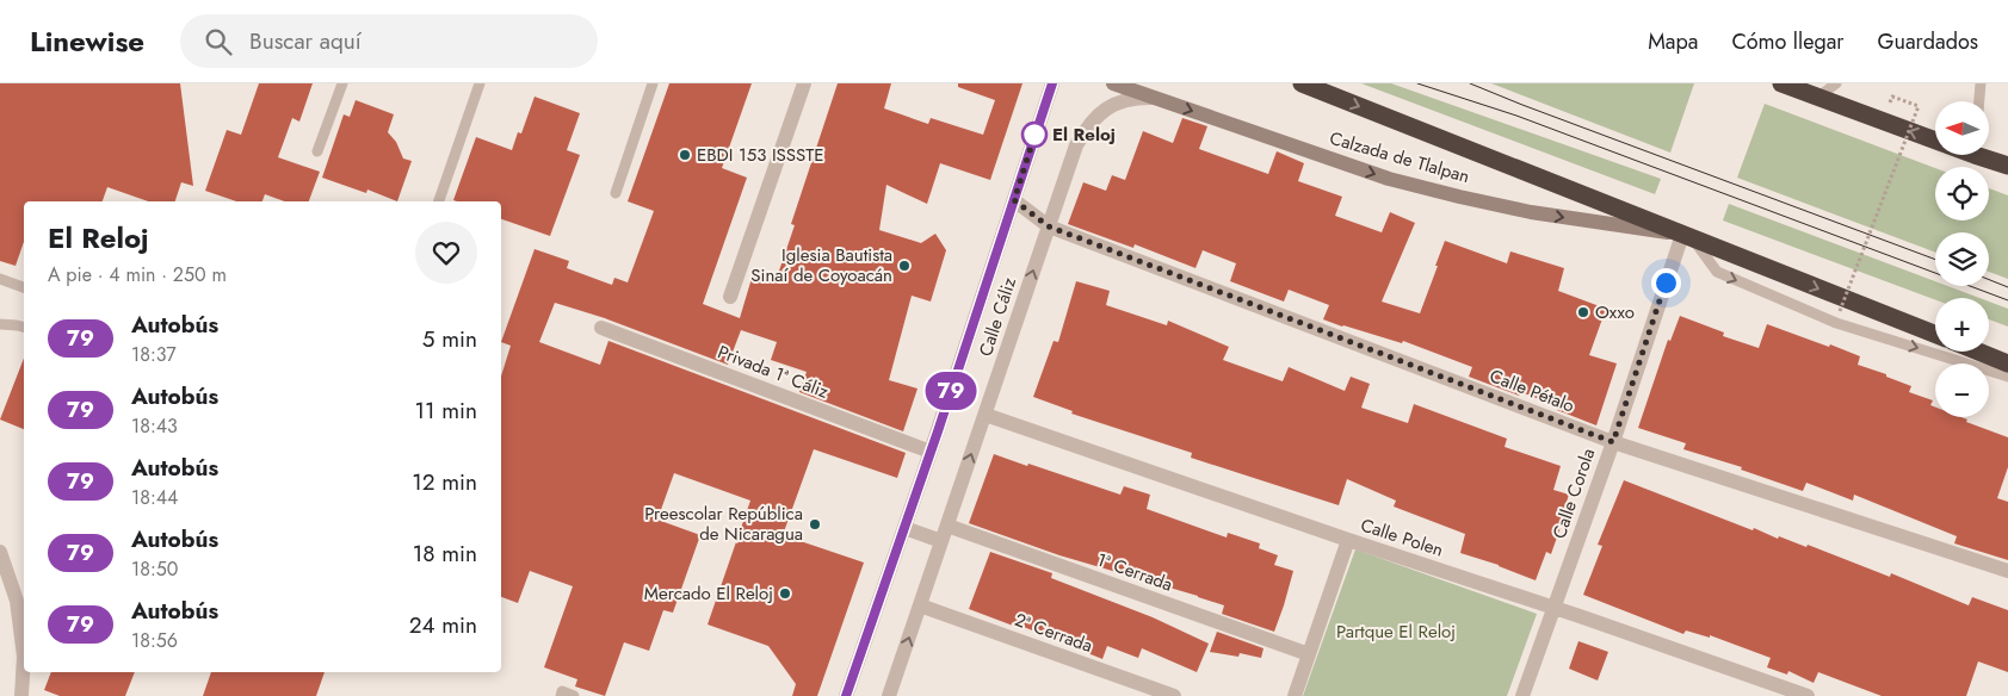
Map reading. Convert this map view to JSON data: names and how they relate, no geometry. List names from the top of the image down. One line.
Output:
{"streets":{"highway":["Calzada de Tlalpan"],"street":["Calle Cáliz","Privada 1ª Cáliz","Calle Pétalo","Calle Corola","Calle Polen","1ª Cerrada","2ª Cerrada"]},"crossings":[["Calzada de Tlalpan","Calle Cáliz"],["Calzada de Tlalpan","Calle Corola"],["Calle Cáliz","Privada 1ª Cáliz"],["Calle Cáliz","Calle Pétalo"],["Calle Cáliz","Calle Polen"],["Calle Cáliz","1ª Cerrada"],["Calle Cáliz","2ª Cerrada"],["Calle Pétalo","Calle Corola"],["Calle Corola","Calle Polen"]],"one_way":["Calzada de Tlalpan"],"parks":["Partque El Reloj"],"places":["El Reloj","EBDI 153 ISSSTE","Iglesia Bautista Sinaí de Coyoacán","Oxxo","Preescolar República de Nicaragua","Mercado El Reloj"],"lines":["bus line 79"],"north":"left","page":{"header":"Linewise","search":"Buscar aquí","nav":["Mapa","Cómo llegar","Guardados"],"on_map":"79","map_buttons":["+","−"],"heading":["El Reloj","A pie · 4 min · 250 m"],"list":[{"mark":"79","name":"Autobús","note":"18:37","value":"5 min"},{"mark":"79","name":"Autobús","note":"18:43","value":"11 min"},{"mark":"79","name":"Autobús","note":"18:44","value":"12 min"},{"mark":"79","name":"Autobús","note":"18:50","value":"18 min"},{"mark":"79","name":"Autobús","note":"18:56","value":"24 min"}]}}
